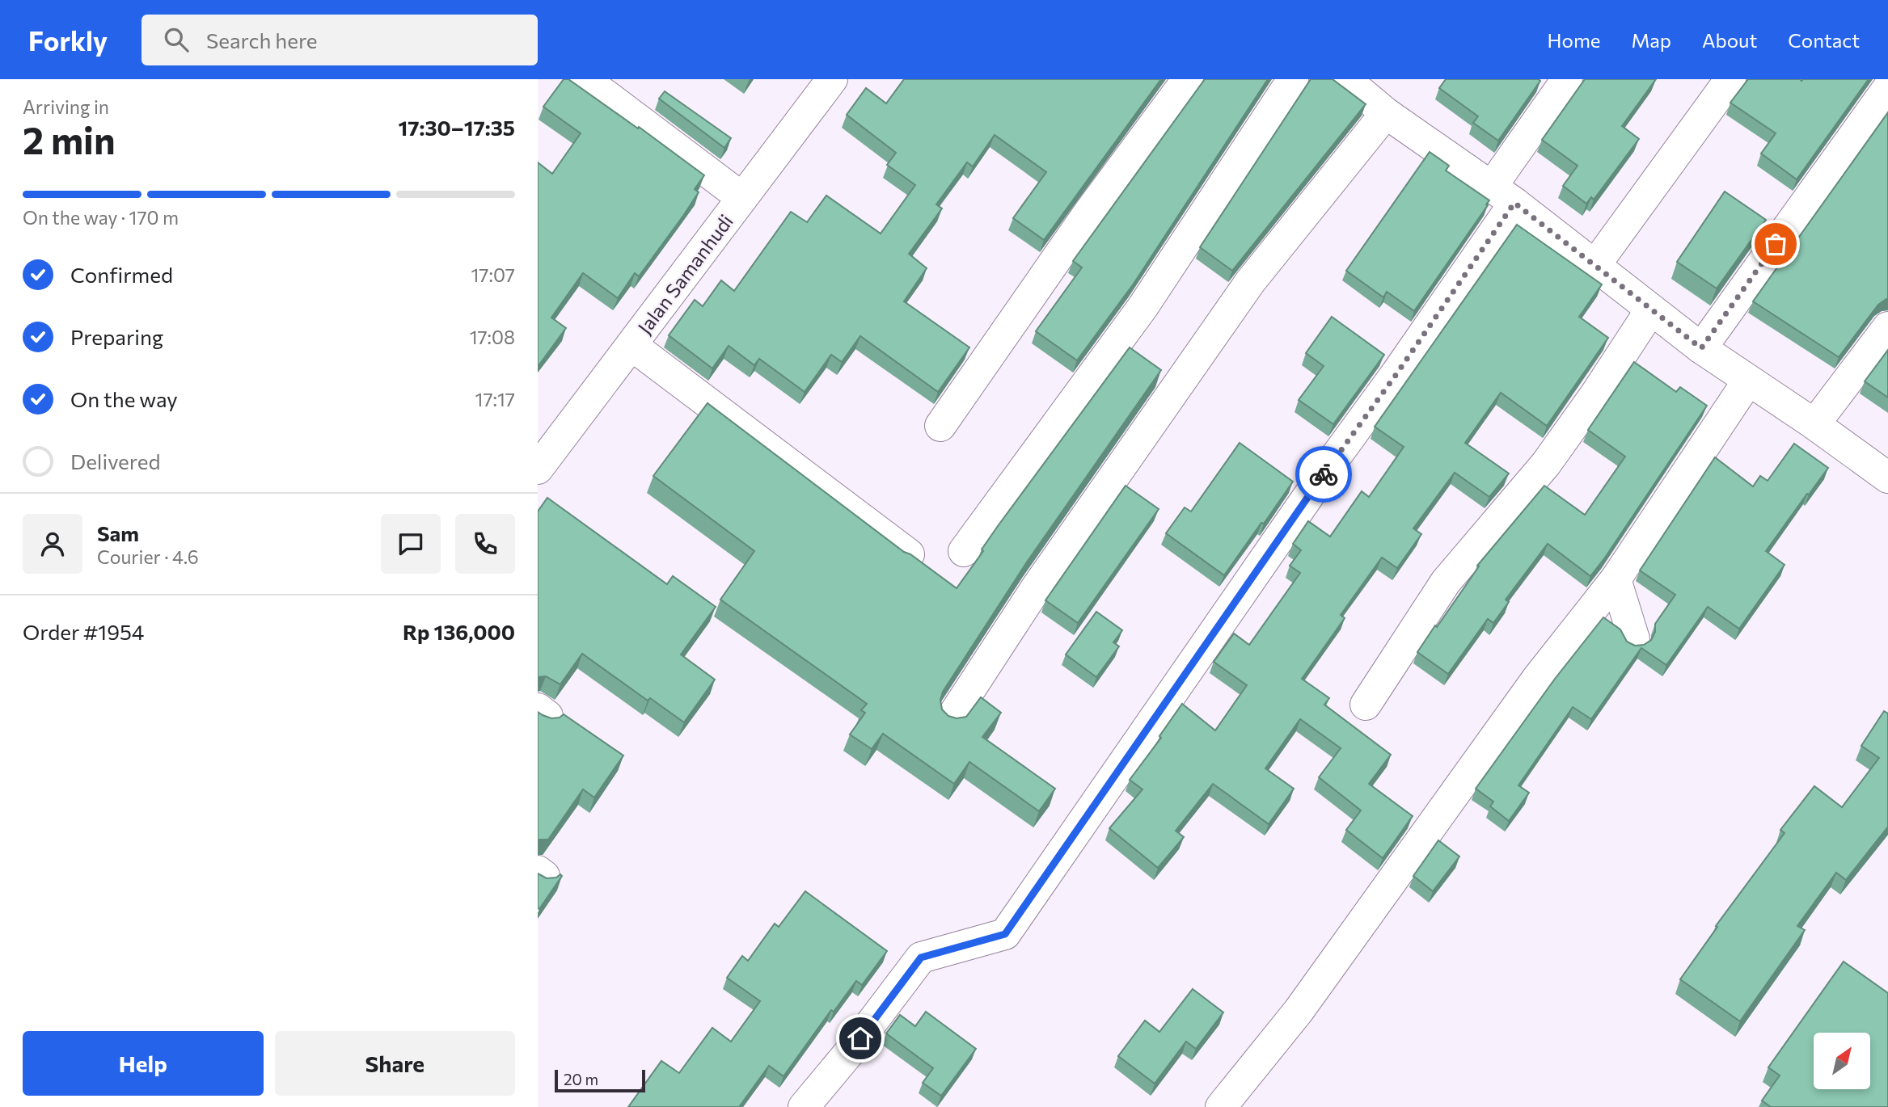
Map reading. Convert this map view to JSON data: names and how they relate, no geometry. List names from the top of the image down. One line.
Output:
{"streets":{"street":["Jalan Samanhudi"]},"scale_bar":"20 m","north":"top right","page":{"header":"Forkly","search":"Search here","nav":["Home","Map","About","Contact"],"heading":["2 min","Arriving in","17:30–17:35"],"panel":["Sam","Courier · 4.6","Order #1954","Rp 136,000"],"bar":"On the way · 170 m","list":[["Confirmed","17:07"],["Preparing","17:08"],["On the way","17:17"],"Delivered"],"buttons":["Help","Share"],"scale":"20 m"}}
